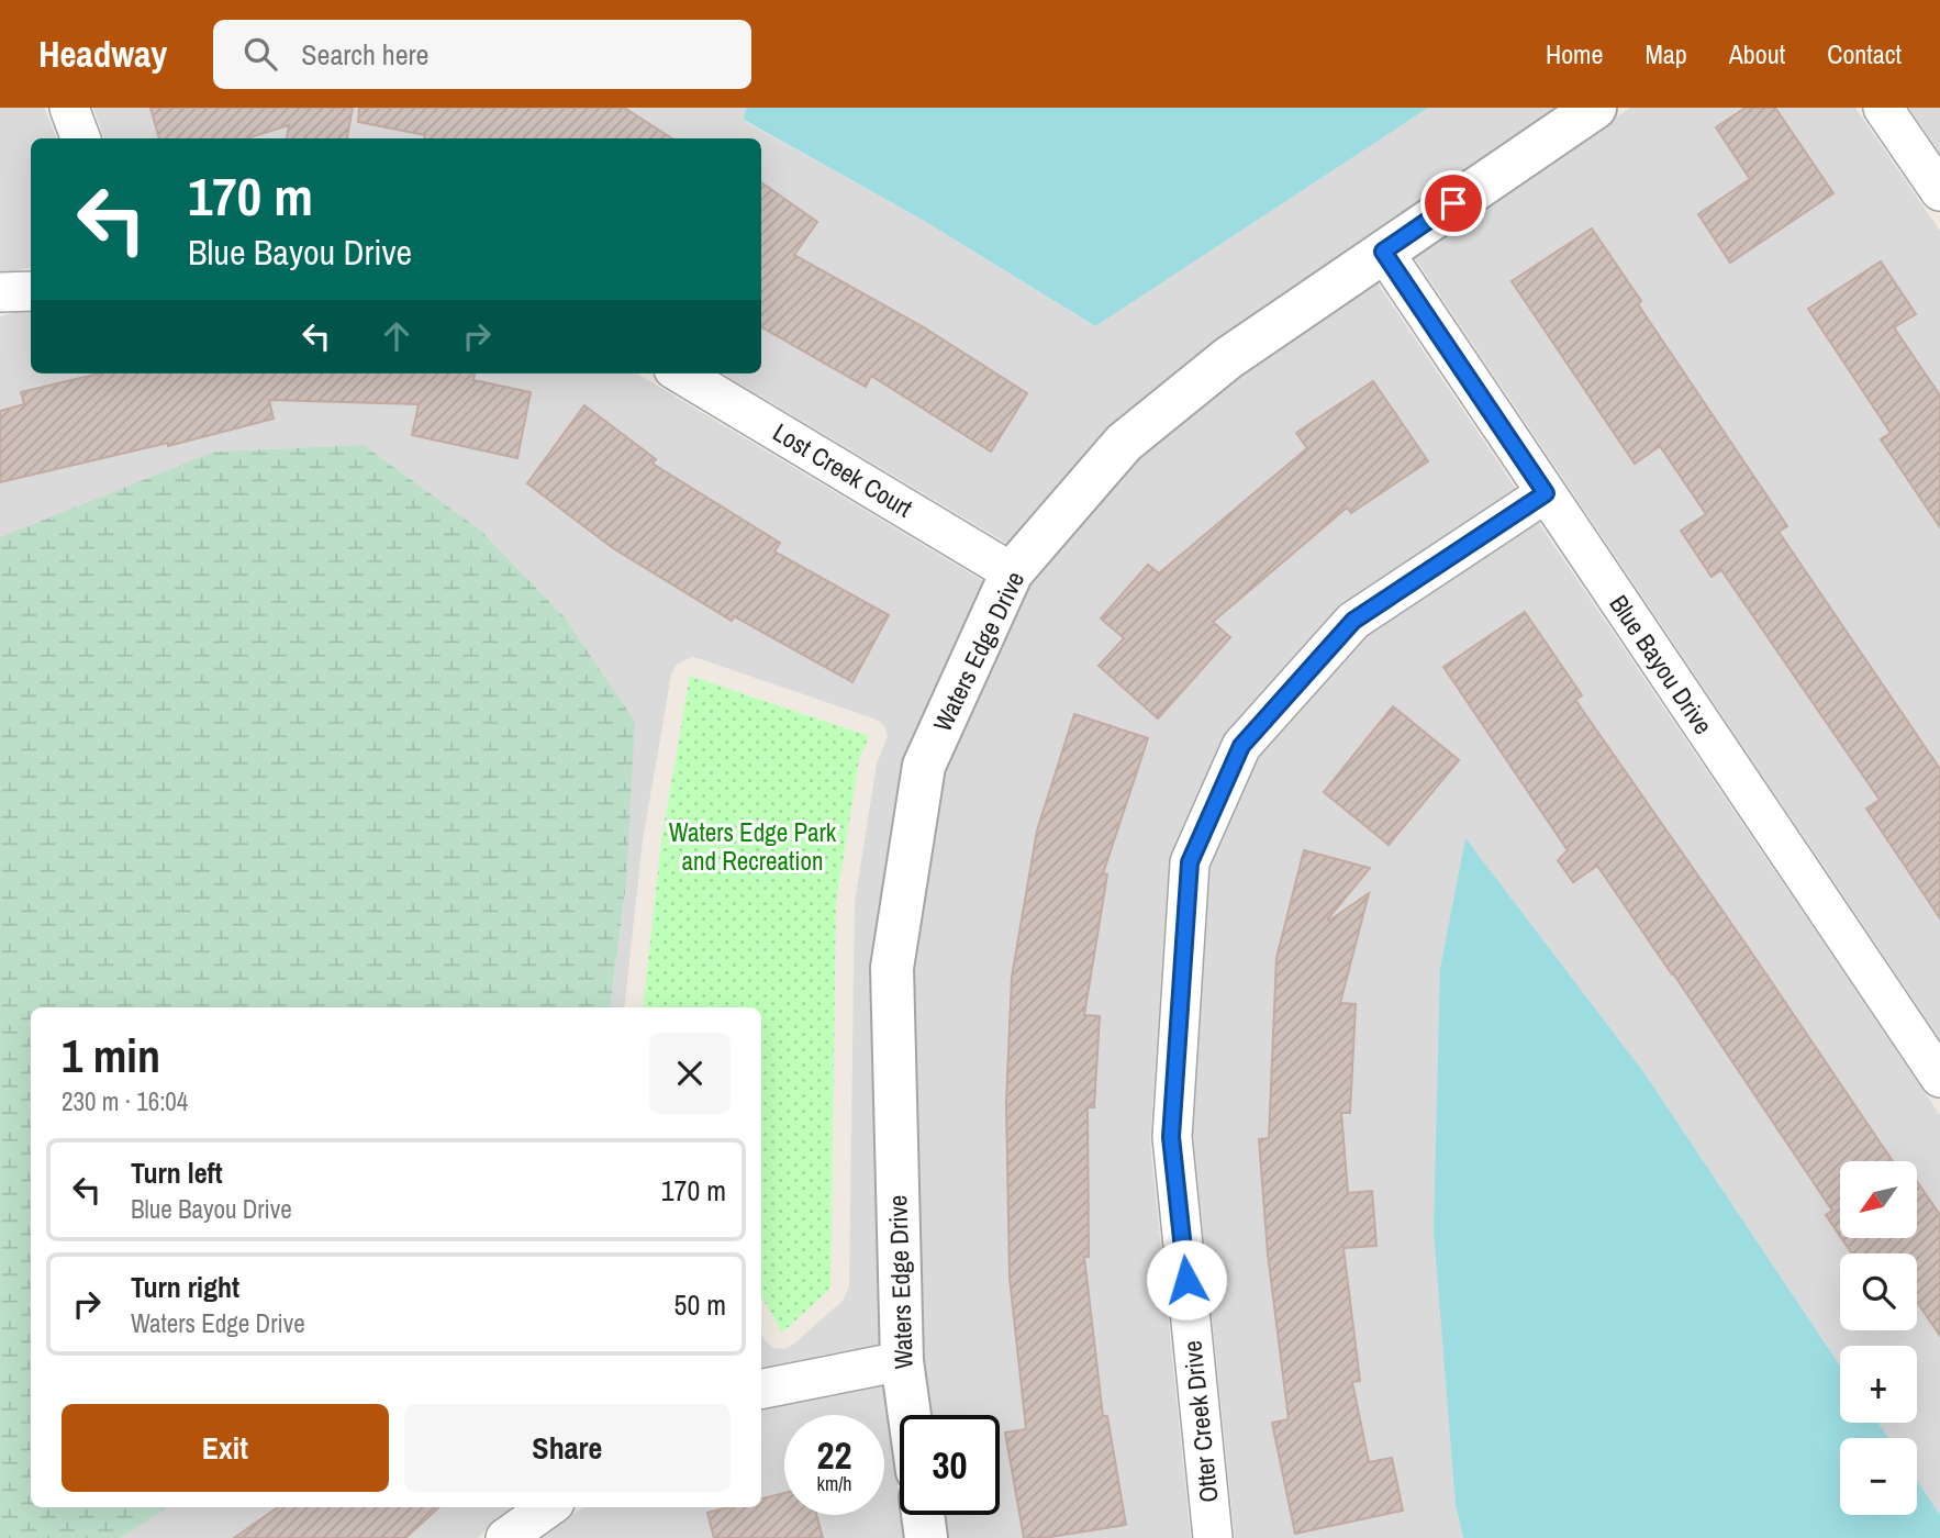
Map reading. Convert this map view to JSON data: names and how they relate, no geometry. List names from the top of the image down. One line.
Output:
{"streets":{"street":["Lost Creek Court","Waters Edge Drive","Blue Bayou Drive","Otter Creek Drive"]},"crossings":[["Lost Creek Court","Waters Edge Drive"],["Waters Edge Drive","Blue Bayou Drive"],["Blue Bayou Drive","Otter Creek Drive"]],"parks":["Waters Edge Park and Recreation"],"north":"bottom left","page":{"header":"Headway","search":"Search here","nav":["Home","Map","About","Contact"],"turn":["170 m","Blue Bayou Drive"],"heading":["1 min","230 m · 16:04"],"list":[{"name":"Turn left","note":"Blue Bayou Drive","value":"170 m"},{"name":"Turn right","note":"Waters Edge Drive","value":"50 m"}],"map_buttons":["+","−"],"buttons":["Exit","Share"],"speed":"22 km/h","limit":"30"}}
